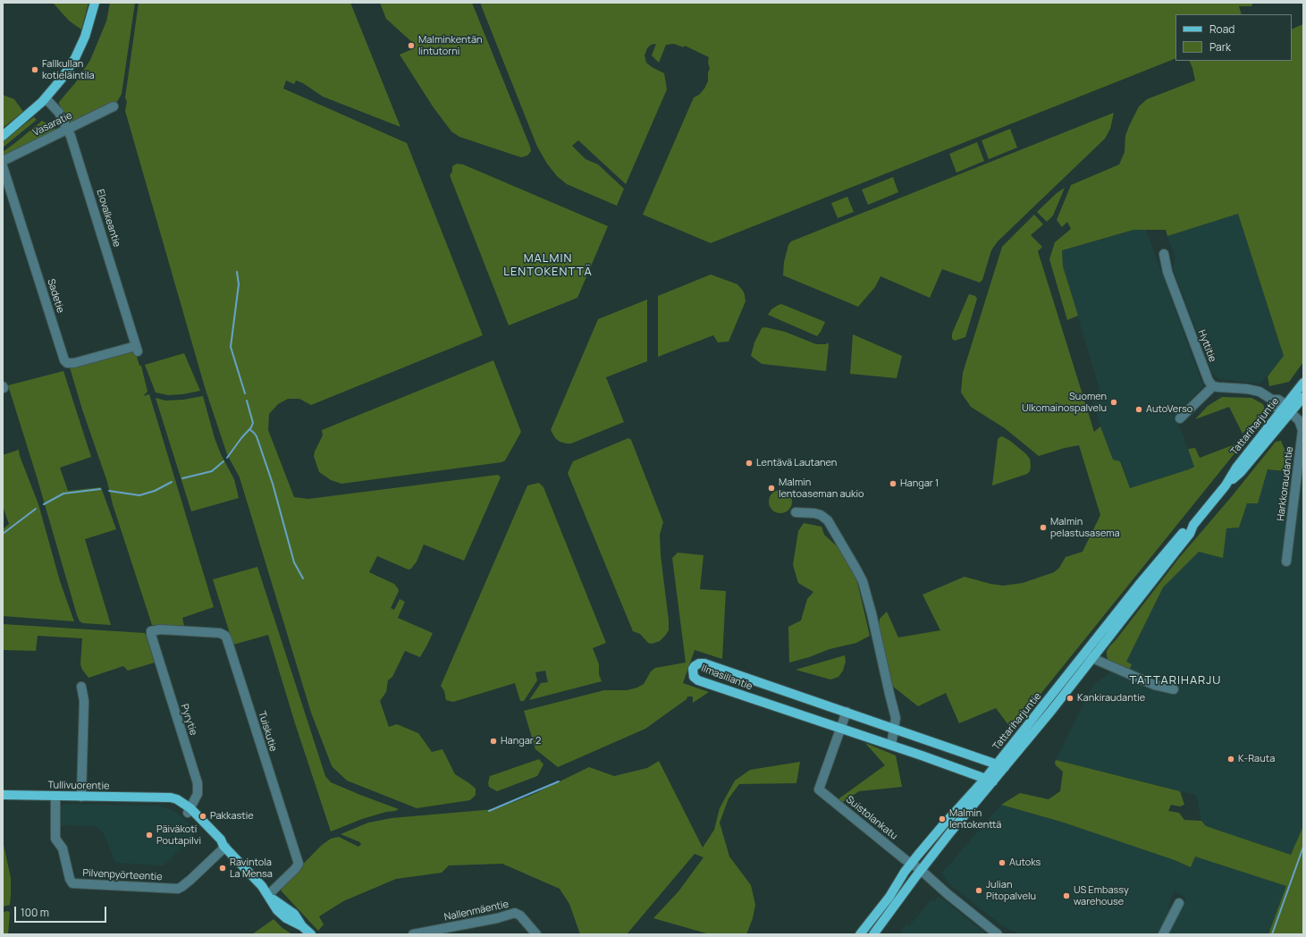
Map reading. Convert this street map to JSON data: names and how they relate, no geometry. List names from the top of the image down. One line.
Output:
{"streets":{"main road":["Tattariharjuntie","Ilmasillantie","Tullivuorentie"],"street":["Vasaratie","Elovalkeantie","Sadetie","Hyttitie","Harkkoraudantie","Pyrytie","Tuiskutie","Suistolankatu","Pilvenpyörteentie","Nallenmäentie"]},"crossings":[["Vasaratie","Elovalkeantie"],["Elovalkeantie","Sadetie"],["Tattariharjuntie","Harkkoraudantie"],["Tattariharjuntie","Ilmasillantie"],["Tattariharjuntie","Suistolankatu"],["Ilmasillantie","Suistolankatu"],["Pyrytie","Tuiskutie"],["Pyrytie","Tullivuorentie"],["Tuiskutie","Tullivuorentie"],["Tullivuorentie","Pilvenpyörteentie"]],"districts":["MALMIN LENTOKENTTÄ","TATTARIHARJU"],"places":["Malminkentän lintutorni","Fallkullan kotieläintila","Suomen Ulkomainospalvelu","AutoVerso","Lentävä Lautanen","Hangar 1","Malmin lentoaseman aukio","Malmin pelastusasema","Kankiraudantie","Hangar 2","K-Rauta","Pakkastie","Malmin lentokenttä","Päiväkoti Poutapilvi","Autoks","Ravintola La Mensa","Julian Pitopalvelu","US Embassy warehouse"],"legend":["Road","Park"],"scale_bar":"100 m"}
